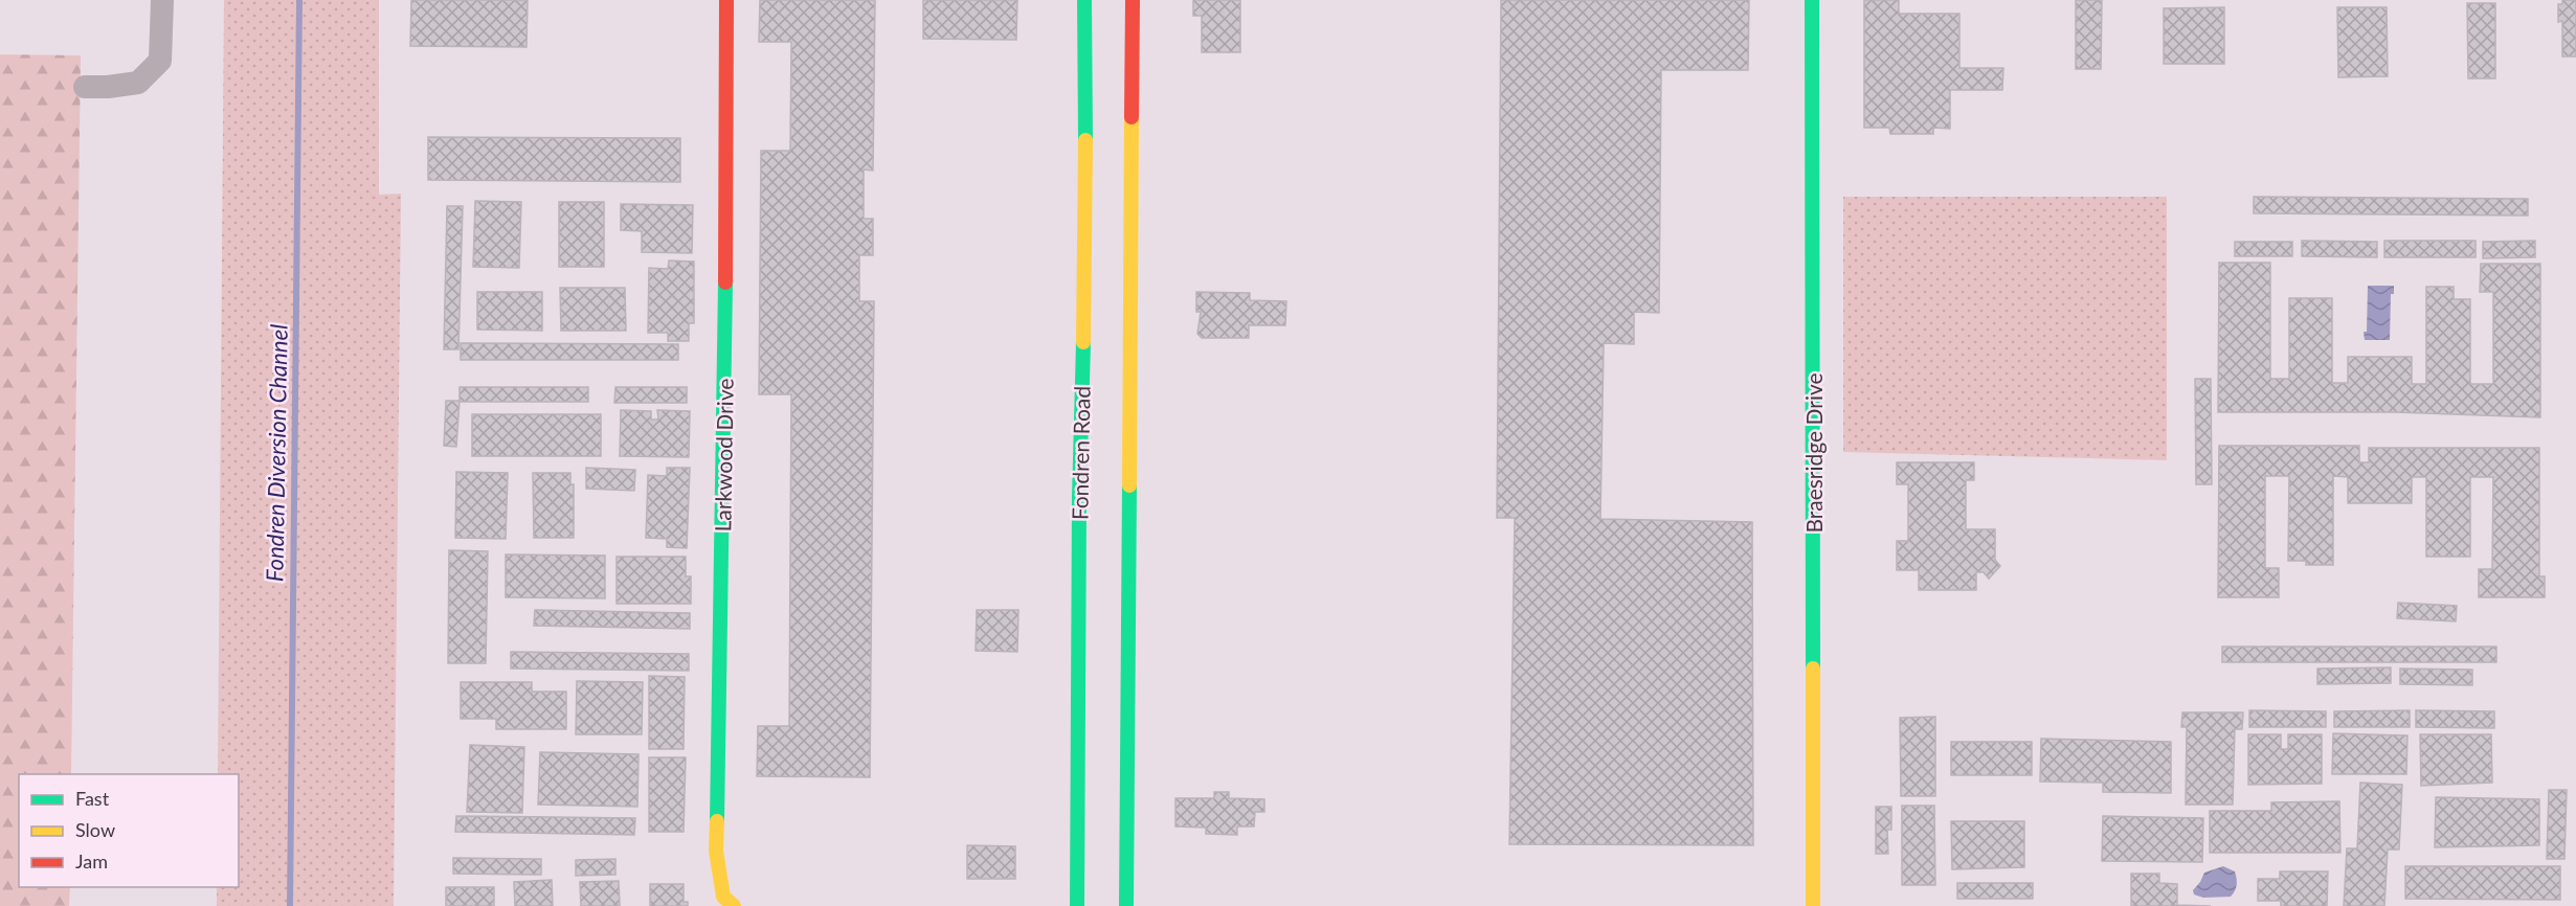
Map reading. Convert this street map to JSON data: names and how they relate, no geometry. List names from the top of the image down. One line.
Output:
{"streets":{"main road":["Fondren Road","Braesridge Drive","Larkwood Drive"]},"water":["Fondren Diversion Channel"],"legend":["Fast","Slow","Jam"]}
